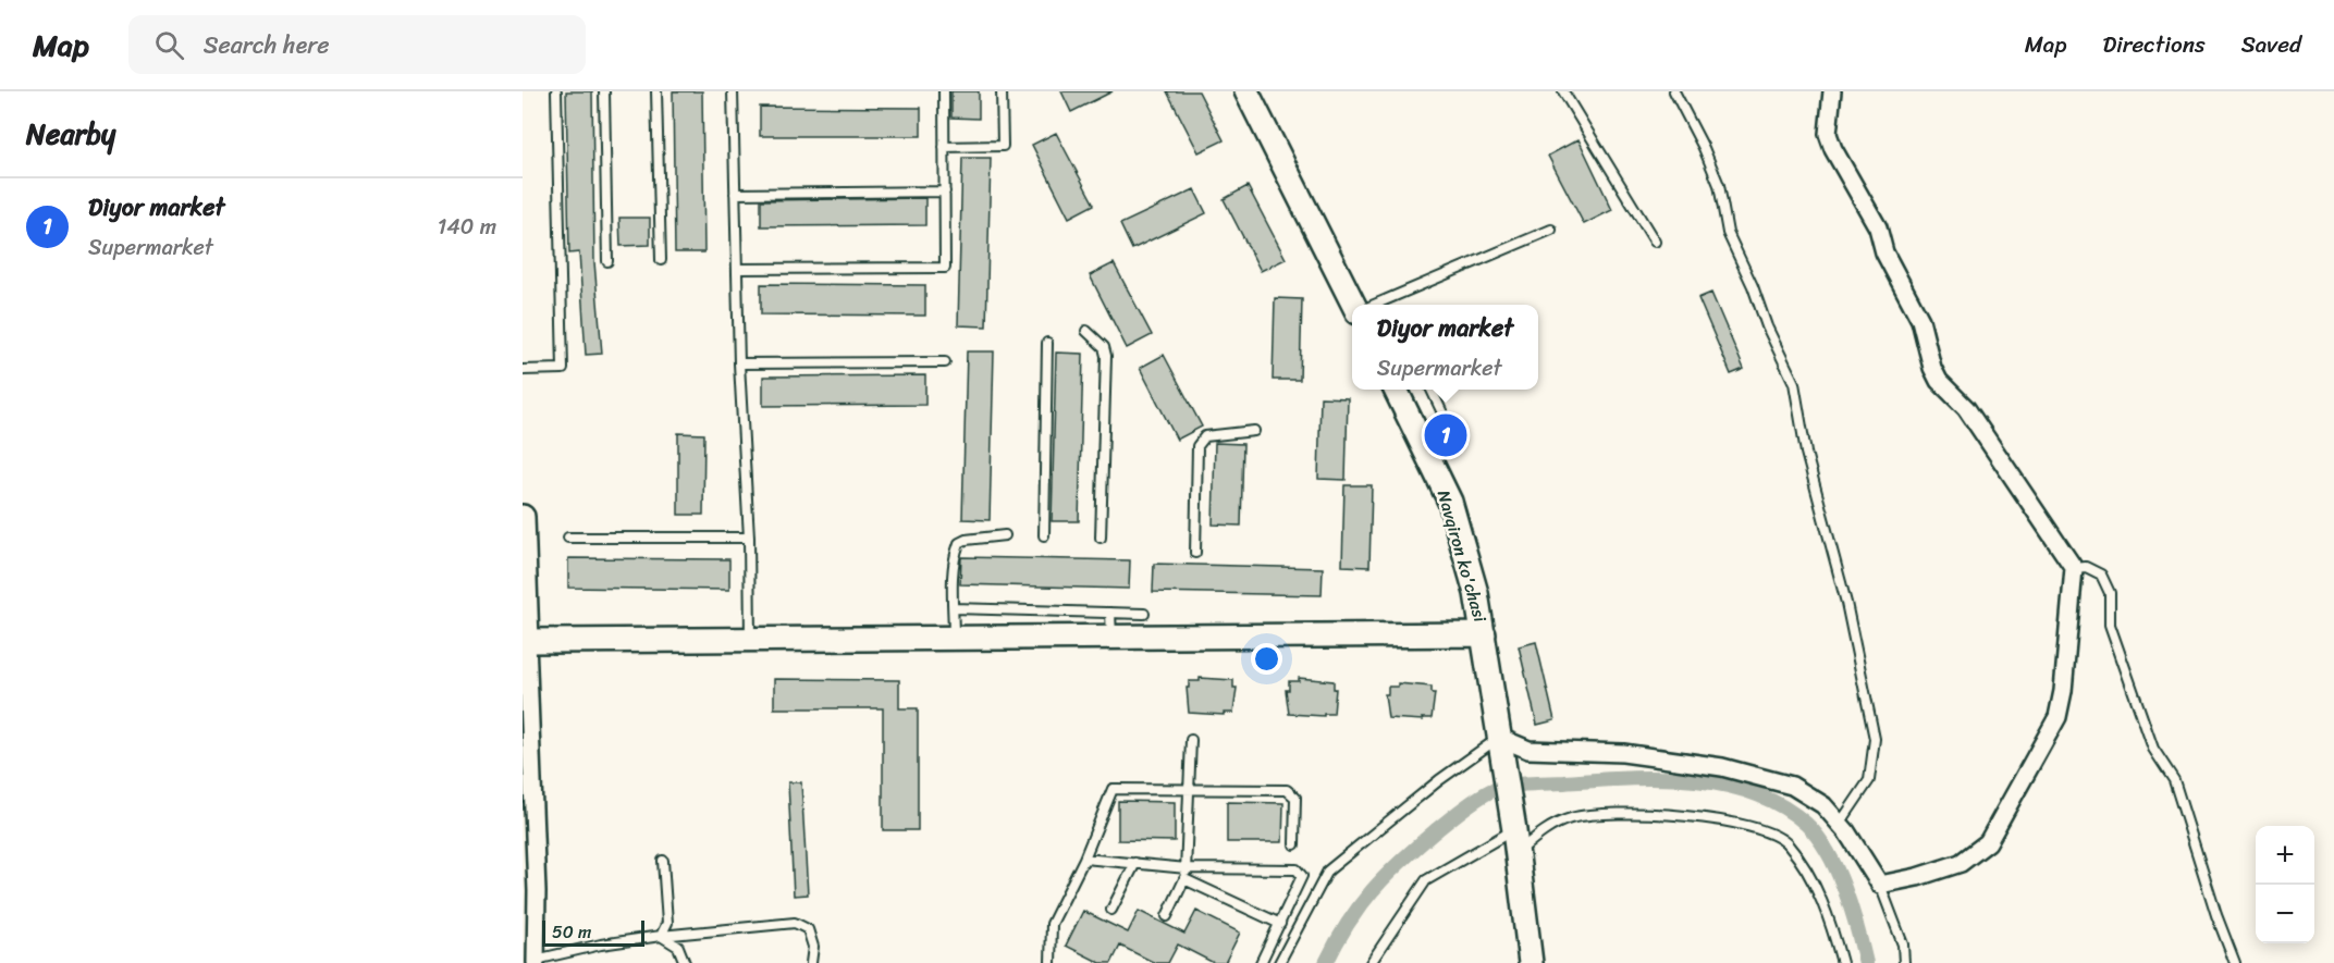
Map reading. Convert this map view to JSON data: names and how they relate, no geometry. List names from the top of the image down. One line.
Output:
{"streets":{"street":["Navqiron ko'chasi"]},"scale_bar":"50 m","page":{"header":"Map","search":"Search here","nav":["Map","Directions","Saved"],"heading":"Nearby","list":[{"mark":"1","name":"Diyor market","note":"Supermarket","value":"140 m"}],"popup":["Diyor market","Supermarket"],"pins":"1","map_buttons":["+","−"],"scale":"50 m"}}
